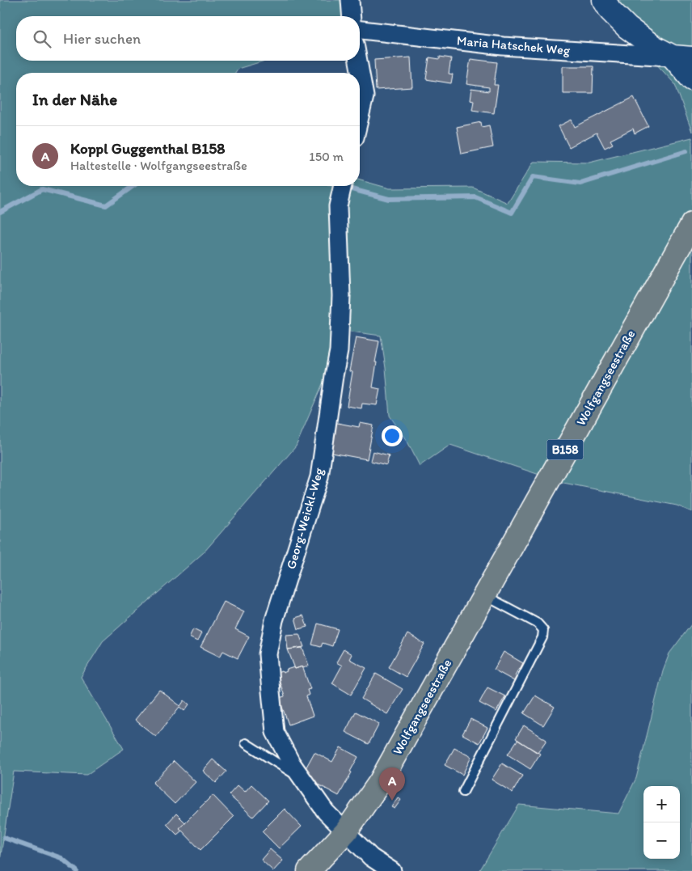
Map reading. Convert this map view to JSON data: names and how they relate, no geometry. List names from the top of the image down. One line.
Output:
{"streets":{"main road":["Wolfgangseestraße","B158"],"street":["Maria Hatschek Weg","Georg-Weickl-Weg"]},"crossings":[["Wolfgangseestraße","Georg-Weickl-Weg"]],"page":{"search":"Hier suchen","heading":"In der Nähe","list":[{"mark":"A","name":"Koppl Guggenthal B158","note":"Haltestelle · Wolfgangseestraße","value":"150 m"}],"pins":"A","map_buttons":["+","−"]}}
